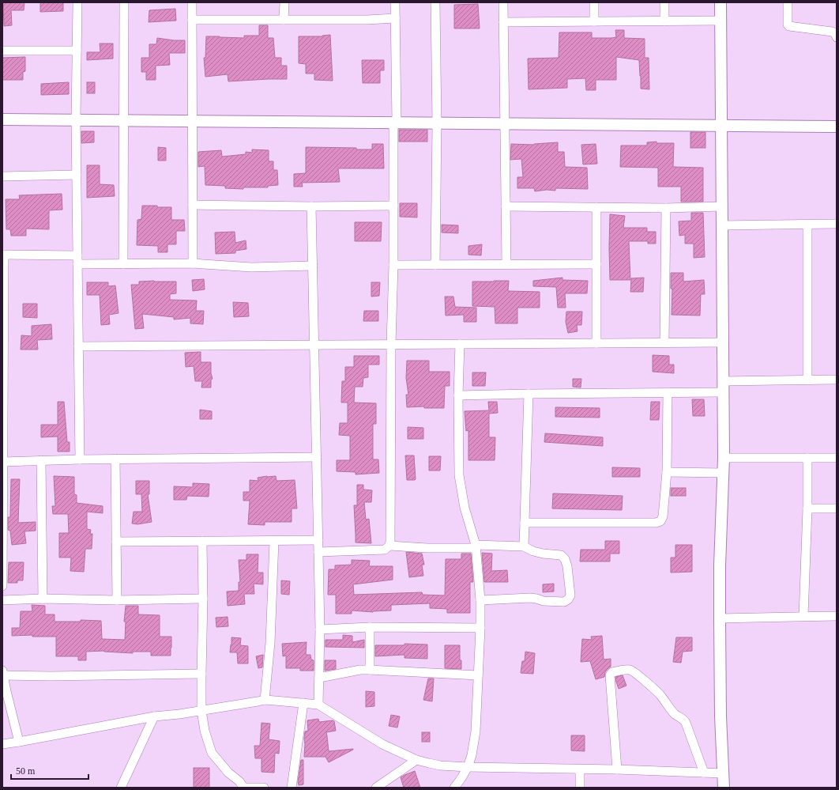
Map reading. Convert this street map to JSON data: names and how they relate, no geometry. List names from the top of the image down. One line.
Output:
{"scale_bar":"50 m"}
